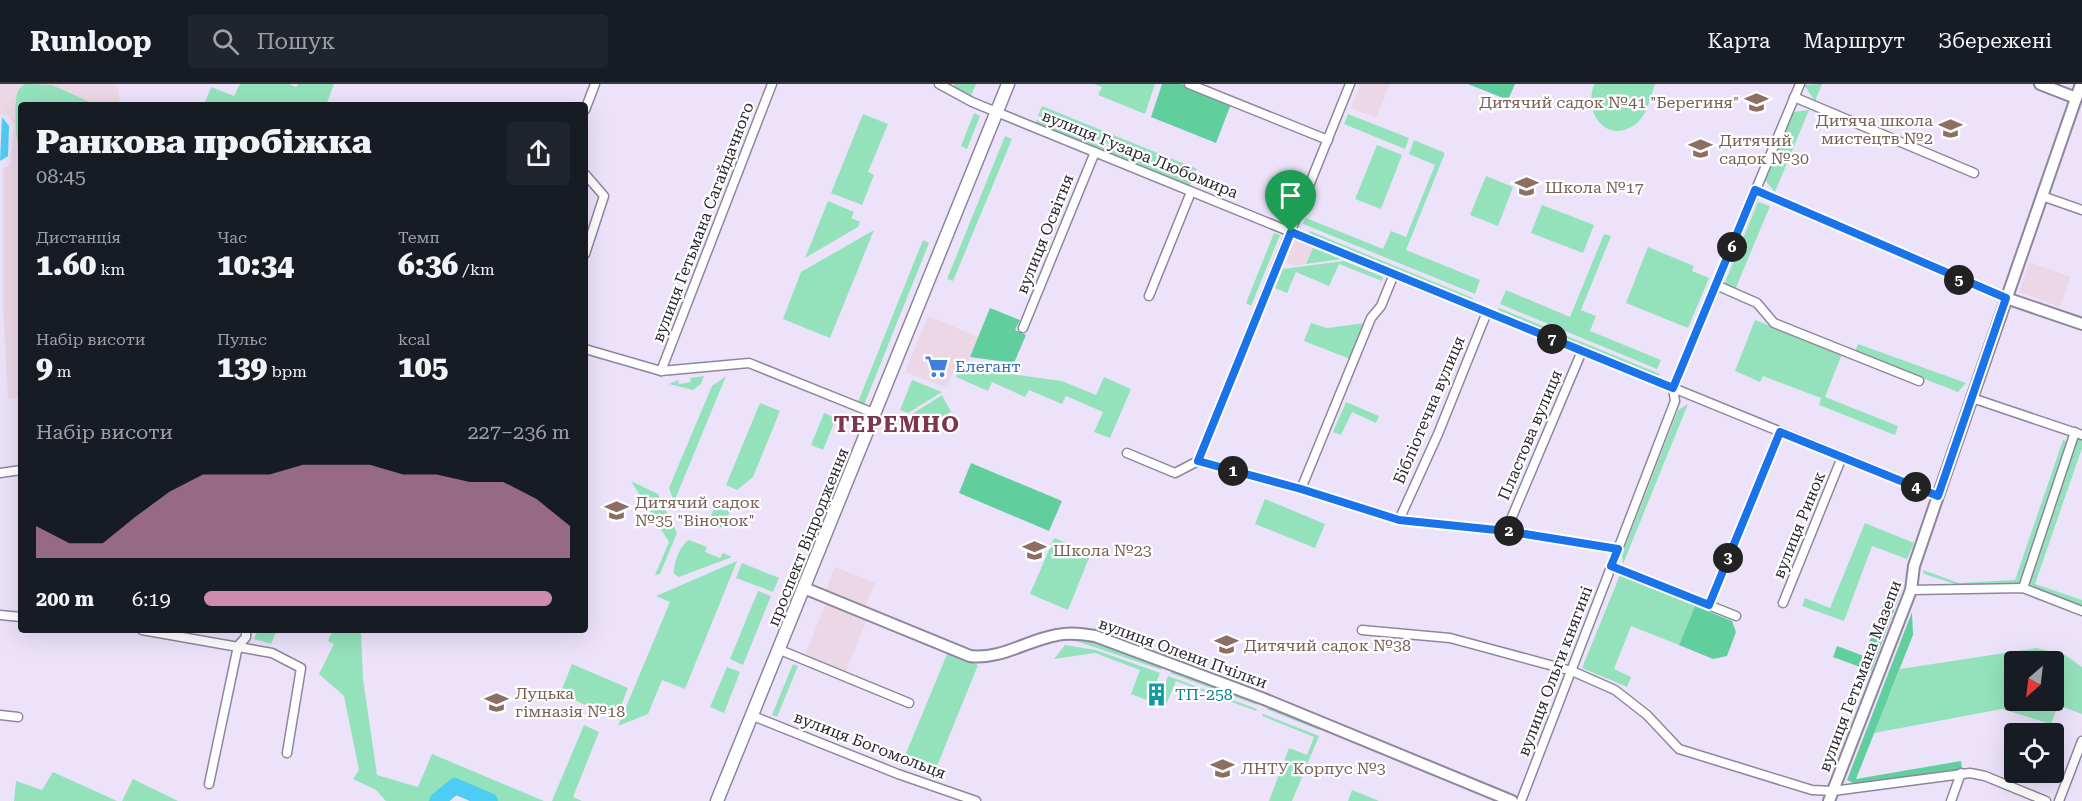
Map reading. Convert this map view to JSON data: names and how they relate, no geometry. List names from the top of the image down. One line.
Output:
{"streets":{"main road":["проспект Відродження"],"street":["вулиця Гузара Любомира","вулиця Гетьмана Сагайдачного","вулиця Освітня","Бібліотечна вулиця","Пластова вулиця","вулиця Ринок","вулиця Олени Пчілки","вулиця Ольги княгині","вулиця Гетьмана Мазепи","вулиця Богомольця"]},"crossings":[["вулиця Гузара Любомира","вулиця Освітня"],["вулиця Гузара Любомира","Бібліотечна вулиця"],["вулиця Гузара Любомира","Пластова вулиця"],["вулиця Гузара Любомира","вулиця Ринок"],["вулиця Гузара Любомира","проспект Відродження"],["вулиця Гузара Любомира","вулиця Ольги княгині"],["вулиця Гузара Любомира","вулиця Гетьмана Мазепи"],["проспект Відродження","вулиця Олени Пчілки"],["проспект Відродження","вулиця Богомольця"]],"districts":["ТЕРЕМНО"],"places":{"school or university":["Дитячий садок №41 \"Берегиня\"","Дитяча школа мистецтв №2","Дитячий садок №30","Школа №17","Дитячий садок №35 \"Віночок\"","Школа №23","Дитячий садок №38","Луцька гімназія №18","ЛНТУ Корпус №3"],"supermarket":["Елегант"],"building":["ТП-258"]},"north":"bottom left","page":{"header":"Runloop","search":"Пошук","nav":["Карта","Маршрут","Збережені"],"heading":["Ранкова пробіжка","08:45"],"stats":[["Дистанція","1.60 km"],["Час","10:34"],["Темп","6:36 /km"],["Набір висоти","9 m"],["Пульс","139 bpm"],["kcal","105"]],"pins":["6","5","7","1","4","2","3"],"chart":["Набір висоти","227–236 m"],"list":[{"name":"200 m","note":"6:19"}]}}
